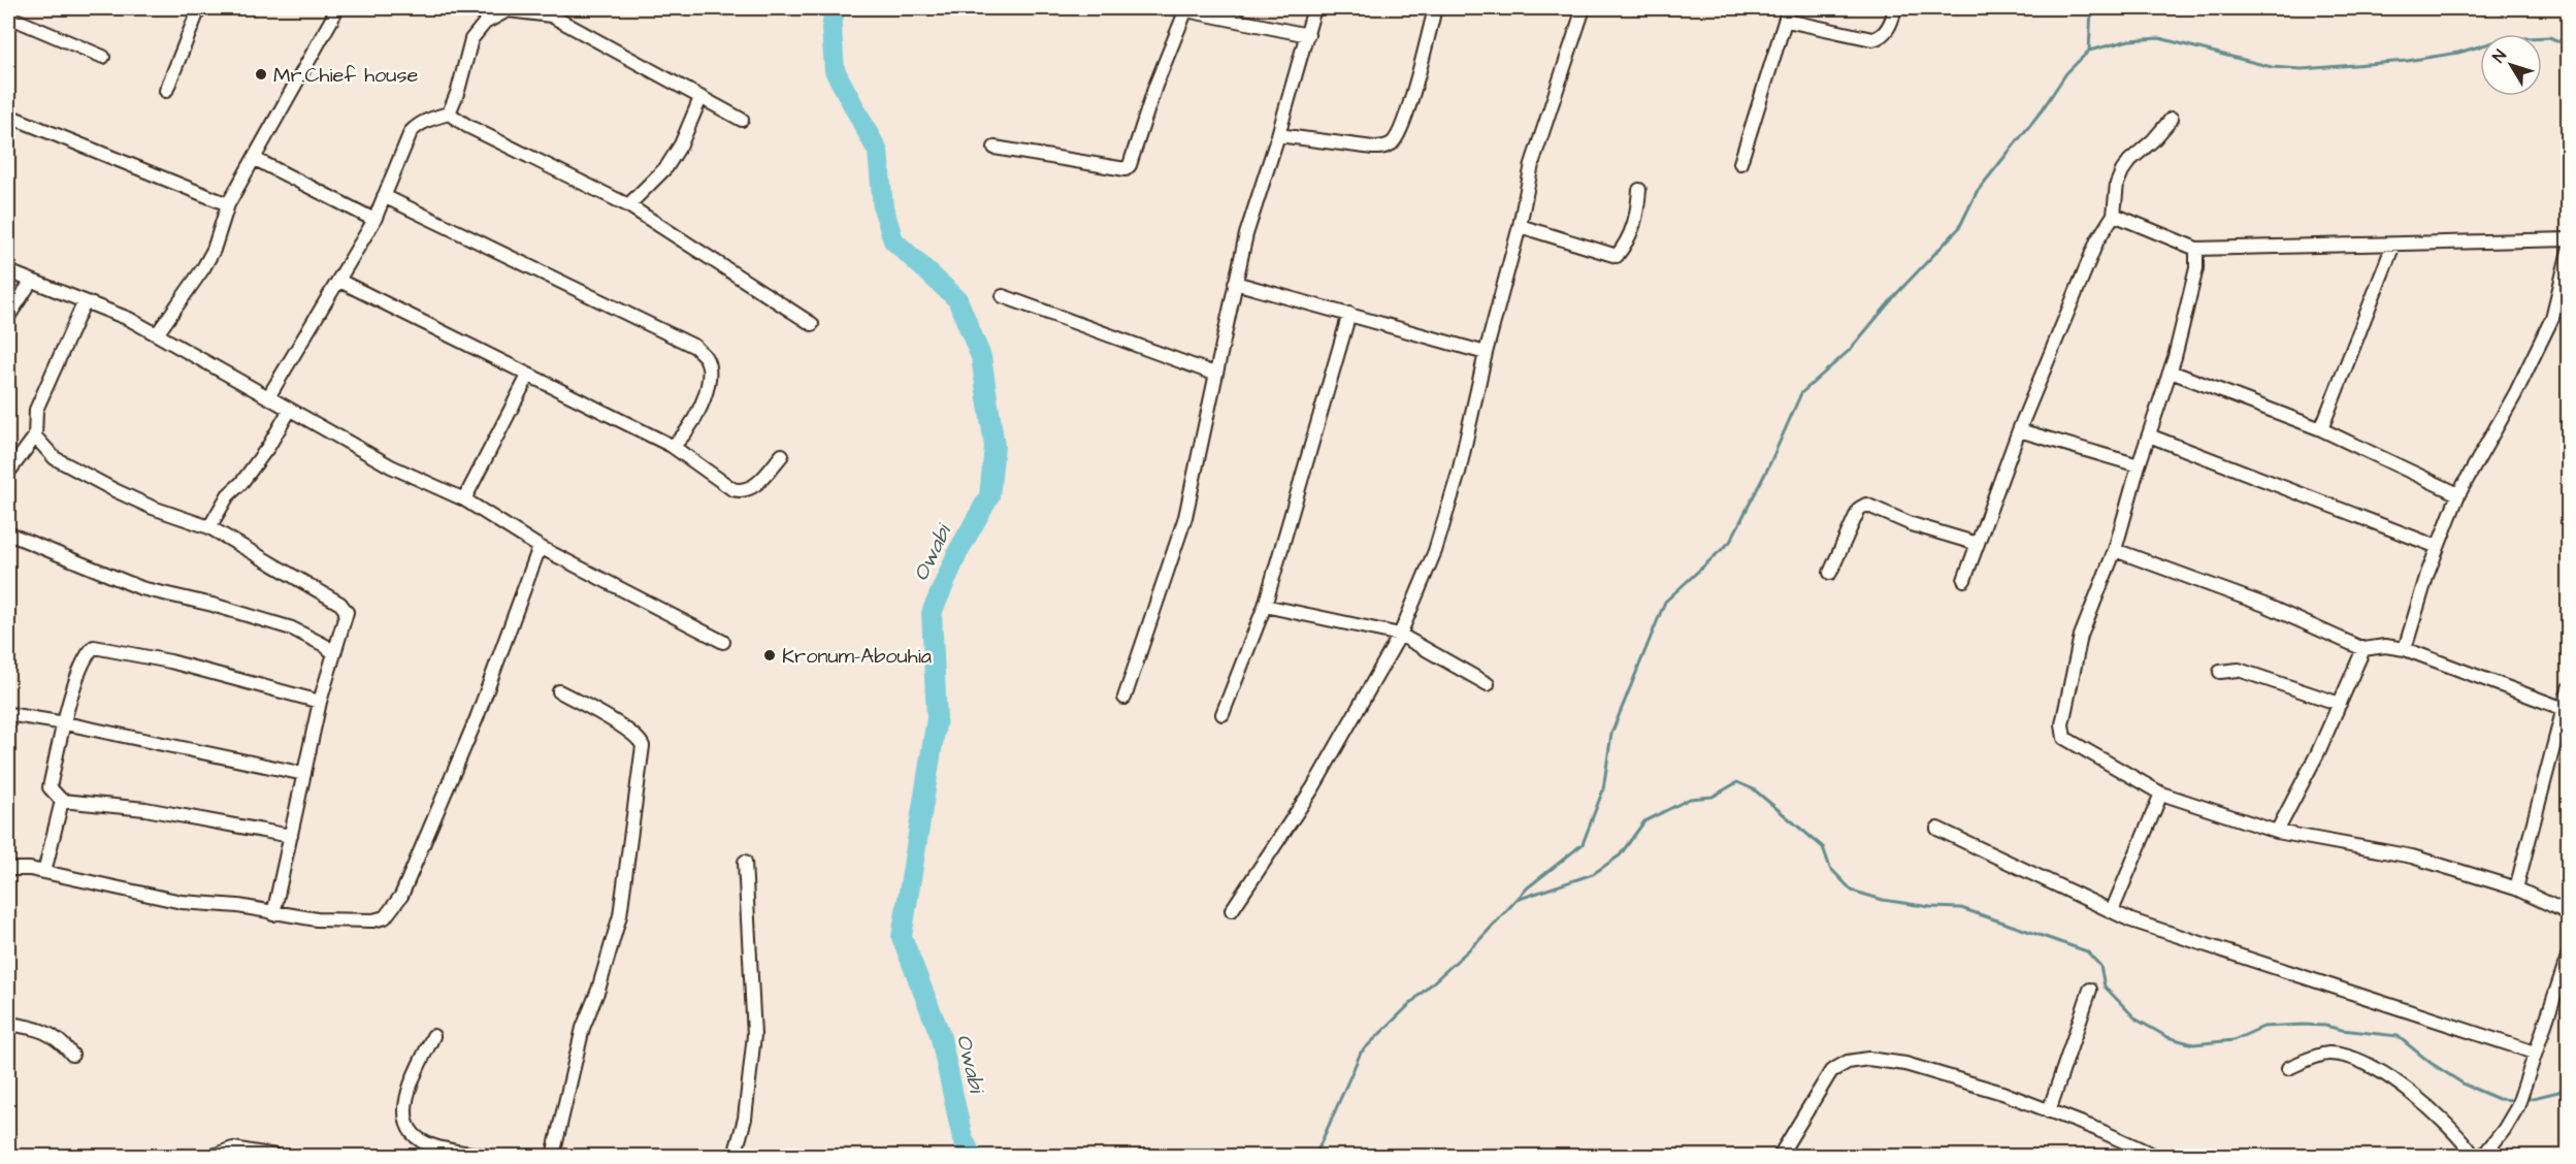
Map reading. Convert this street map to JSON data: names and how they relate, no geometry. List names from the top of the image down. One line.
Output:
{"water":["Owabi"],"places":["Mr.Chief house","Kronum-Abouhia"],"north":"top left"}
